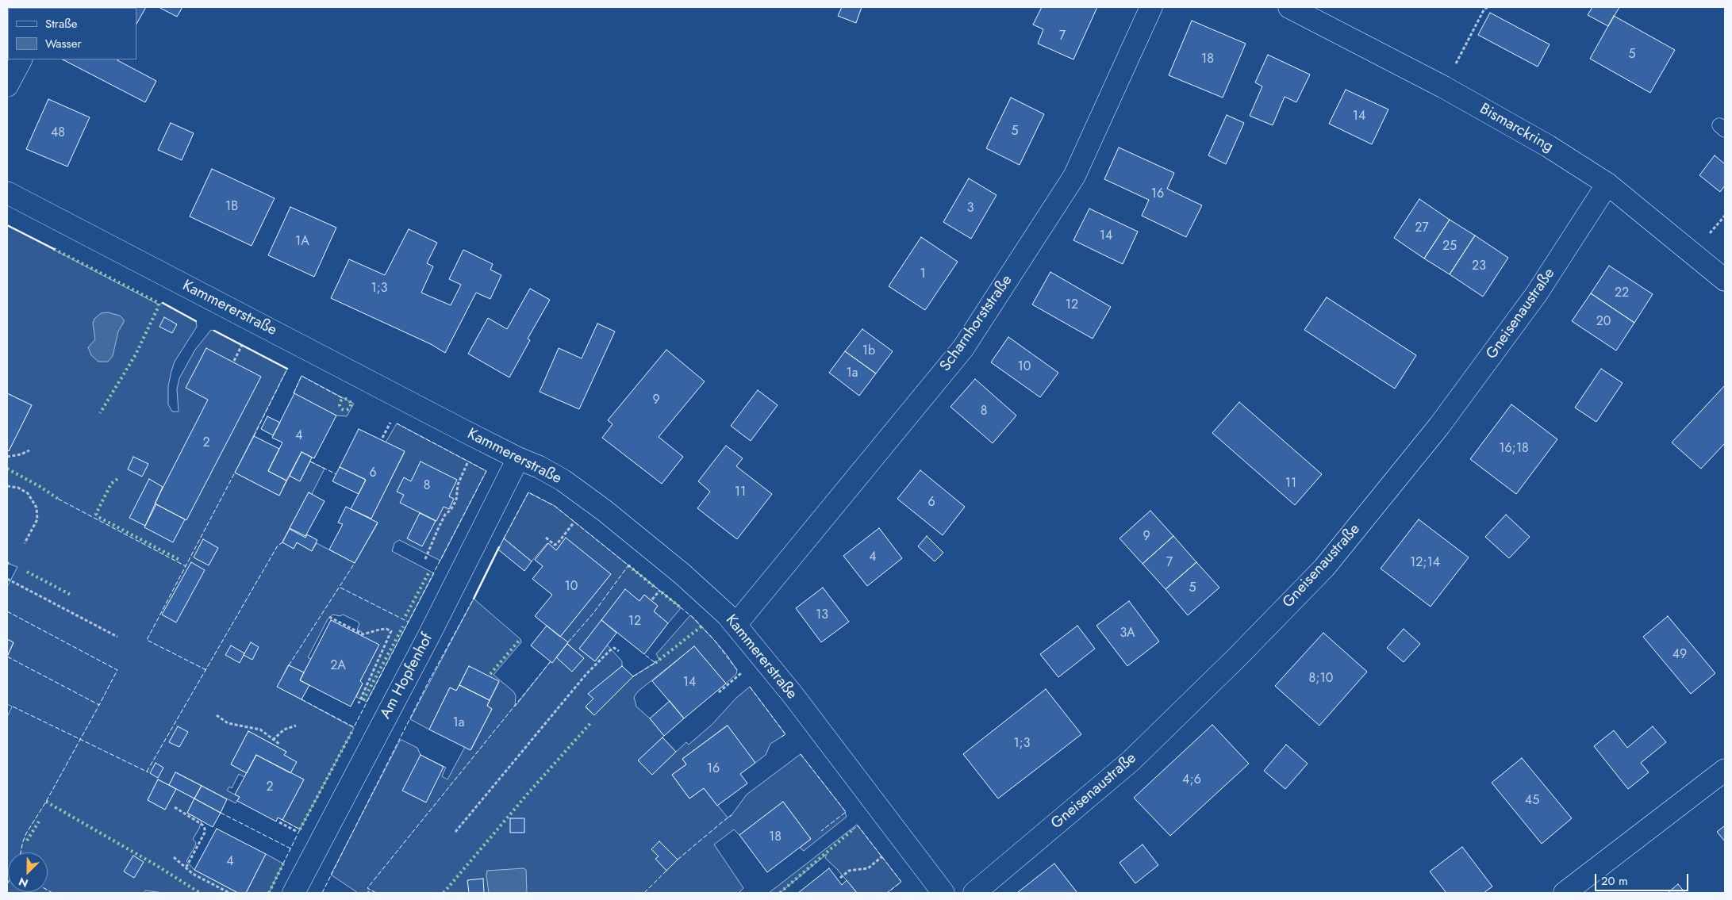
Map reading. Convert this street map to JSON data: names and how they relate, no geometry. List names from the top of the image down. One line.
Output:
{"streets":{"street":["Bismarckring","Kammererstraße","Gneisenaustraße","Scharnhorststraße","Am Hopfenhof"]},"crossings":[["Bismarckring","Gneisenaustraße"],["Kammererstraße","Scharnhorststraße"],["Kammererstraße","Am Hopfenhof"]],"house_numbers":["7","5","18","14","5","48","16","1B","3","27","14","1A","25","23","1","1;3","22","12","20","1b","10","1a","9","8","4","2","16;18","6","11","8","11","6","9","4","7","12;14","10","5","13","12","3A","49","2A","8;10","14","1a","1;3","16","4;6","2","45","18","4"],"legend":["Straße","Wasser"],"scale_bar":"20 m","north":"bottom left"}
